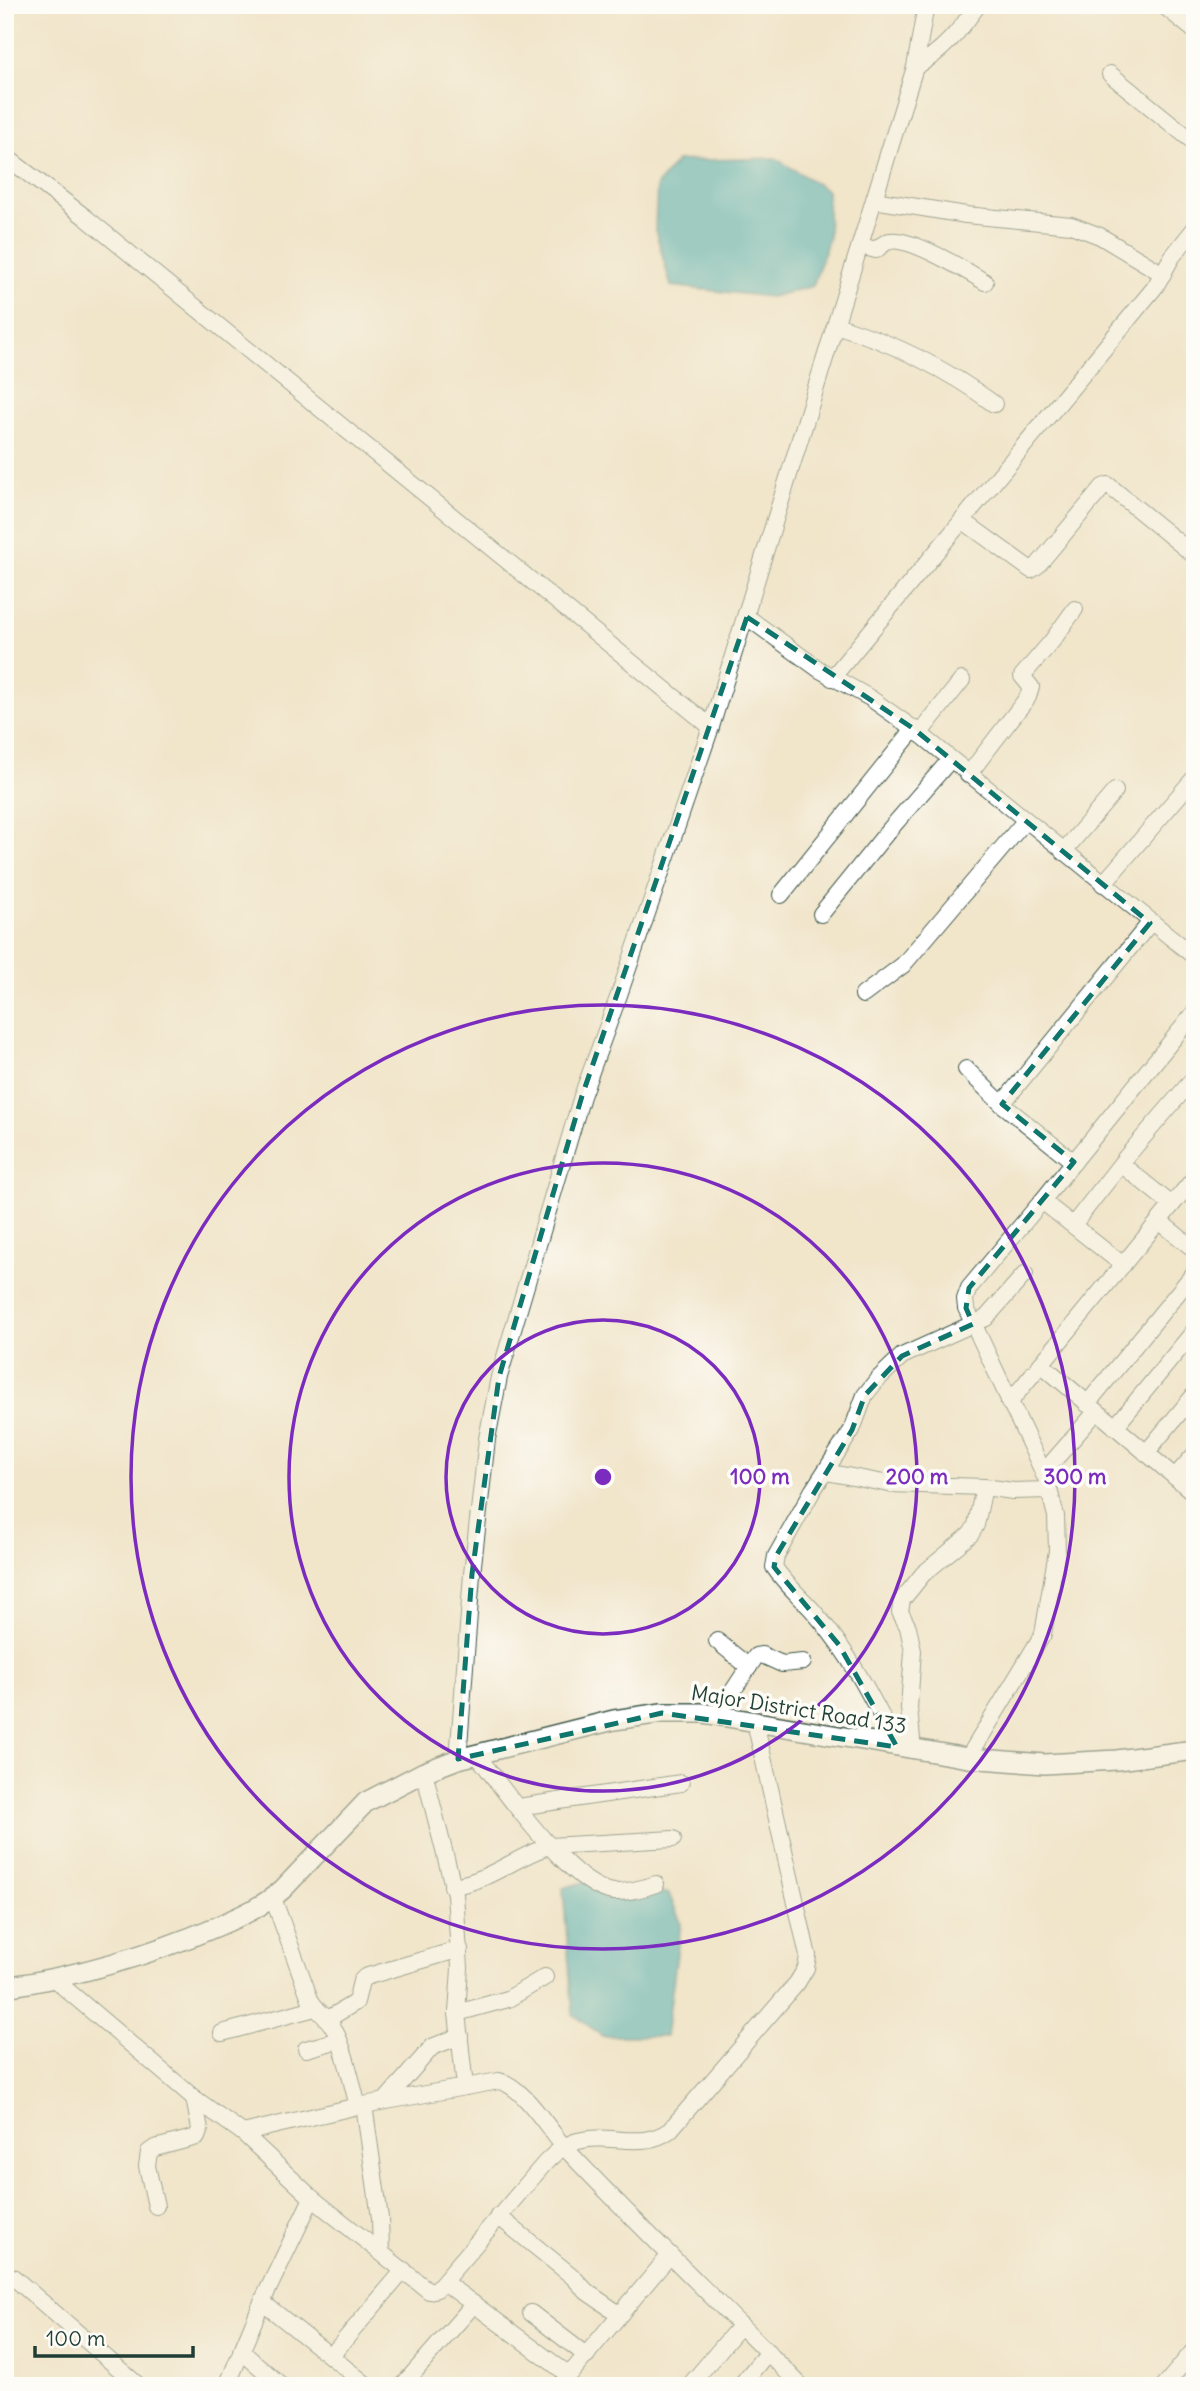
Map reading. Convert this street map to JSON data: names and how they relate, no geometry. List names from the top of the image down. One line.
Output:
{"streets":{"main road":["Major District Road 133"]},"scale_bar":"100 m","rings":["100 m","200 m","300 m"]}
